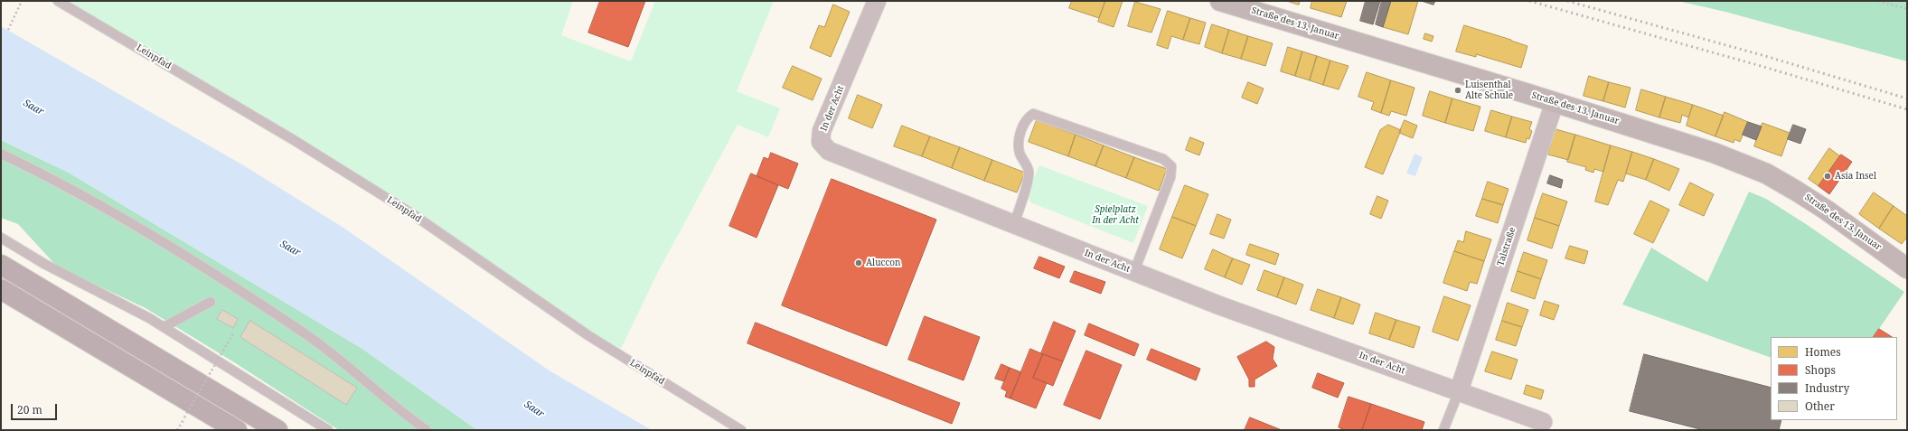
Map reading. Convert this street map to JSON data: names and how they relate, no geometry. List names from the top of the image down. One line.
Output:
{"streets":{"main road":["Straße des 13. Januar"],"street":["In der Acht","Talstraße"],"lane":["Leinpfad"]},"crossings":[["Straße des 13. Januar","Talstraße"],["In der Acht","Talstraße"]],"water":["Saar"],"parks":["Spielplatz In der Acht"],"places":["Luisenthal Alte Schule","Asia Insel","Aluccon"],"legend":["Homes","Shops","Industry","Other"],"scale_bar":"20 m"}
